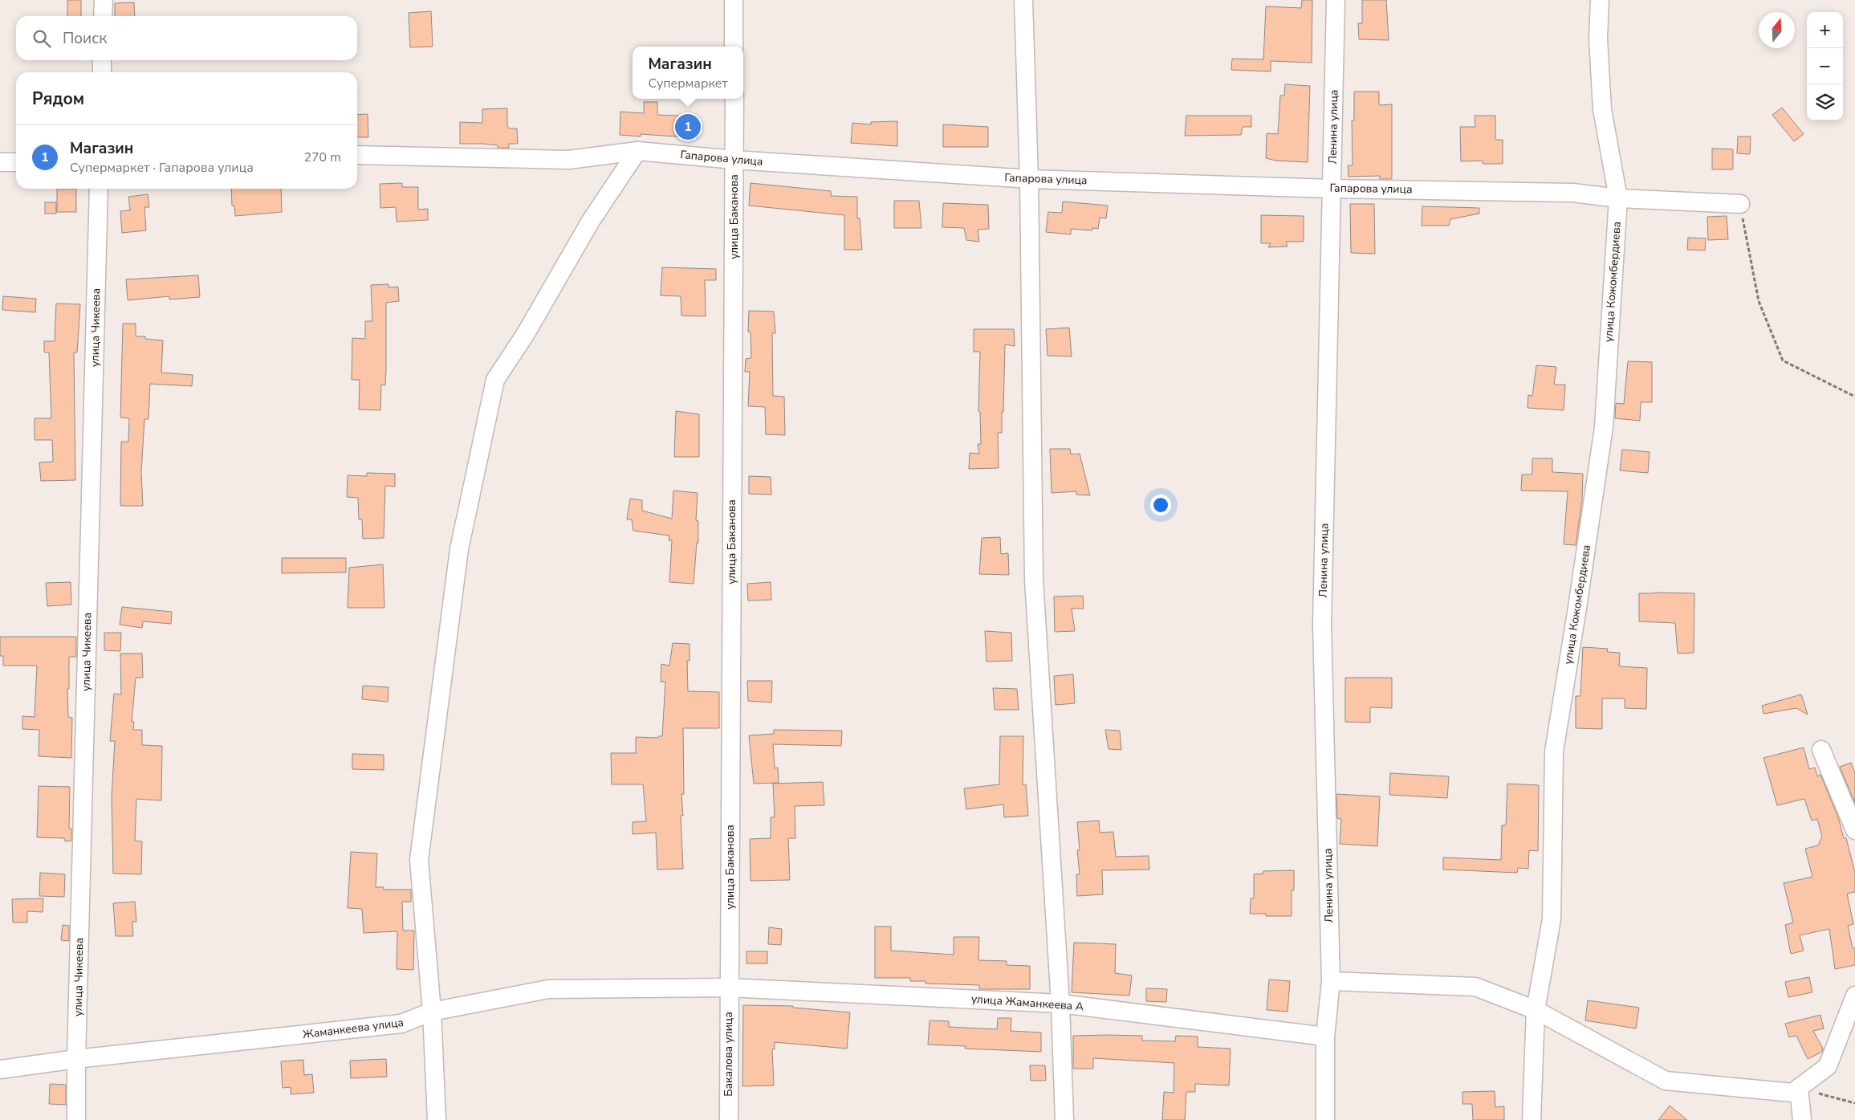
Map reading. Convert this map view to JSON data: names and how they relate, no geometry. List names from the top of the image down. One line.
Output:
{"streets":{"street":["Ленина улица","Гапарова улица","улица Баканова","улица Кожомбердиева","улица Чикеева","улица Жаманкеева А","Жаманкеева улица","Бакалова улица"]},"crossings":[["Ленина улица","Гапарова улица"],["Ленина улица","улица Жаманкеева А"],["Гапарова улица","улица Баканова"],["Гапарова улица","улица Кожомбердиева"],["улица Баканова","улица Жаманкеева А"],["улица Баканова","Жаманкеева улица"],["улица Баканова","Бакалова улица"],["улица Чикеева","Жаманкеева улица"],["улица Жаманкеева А","Жаманкеева улица"],["улица Жаманкеева А","Бакалова улица"],["Жаманкеева улица","Бакалова улица"]],"north":"top","page":{"map_buttons":["+","−"],"search":"Поиск","popup":["Магазин","Супермаркет"],"heading":"Рядом","pins":"1","list":[{"mark":"1","name":"Магазин","note":"Супермаркет · Гапарова улица","value":"270 m"}]}}
